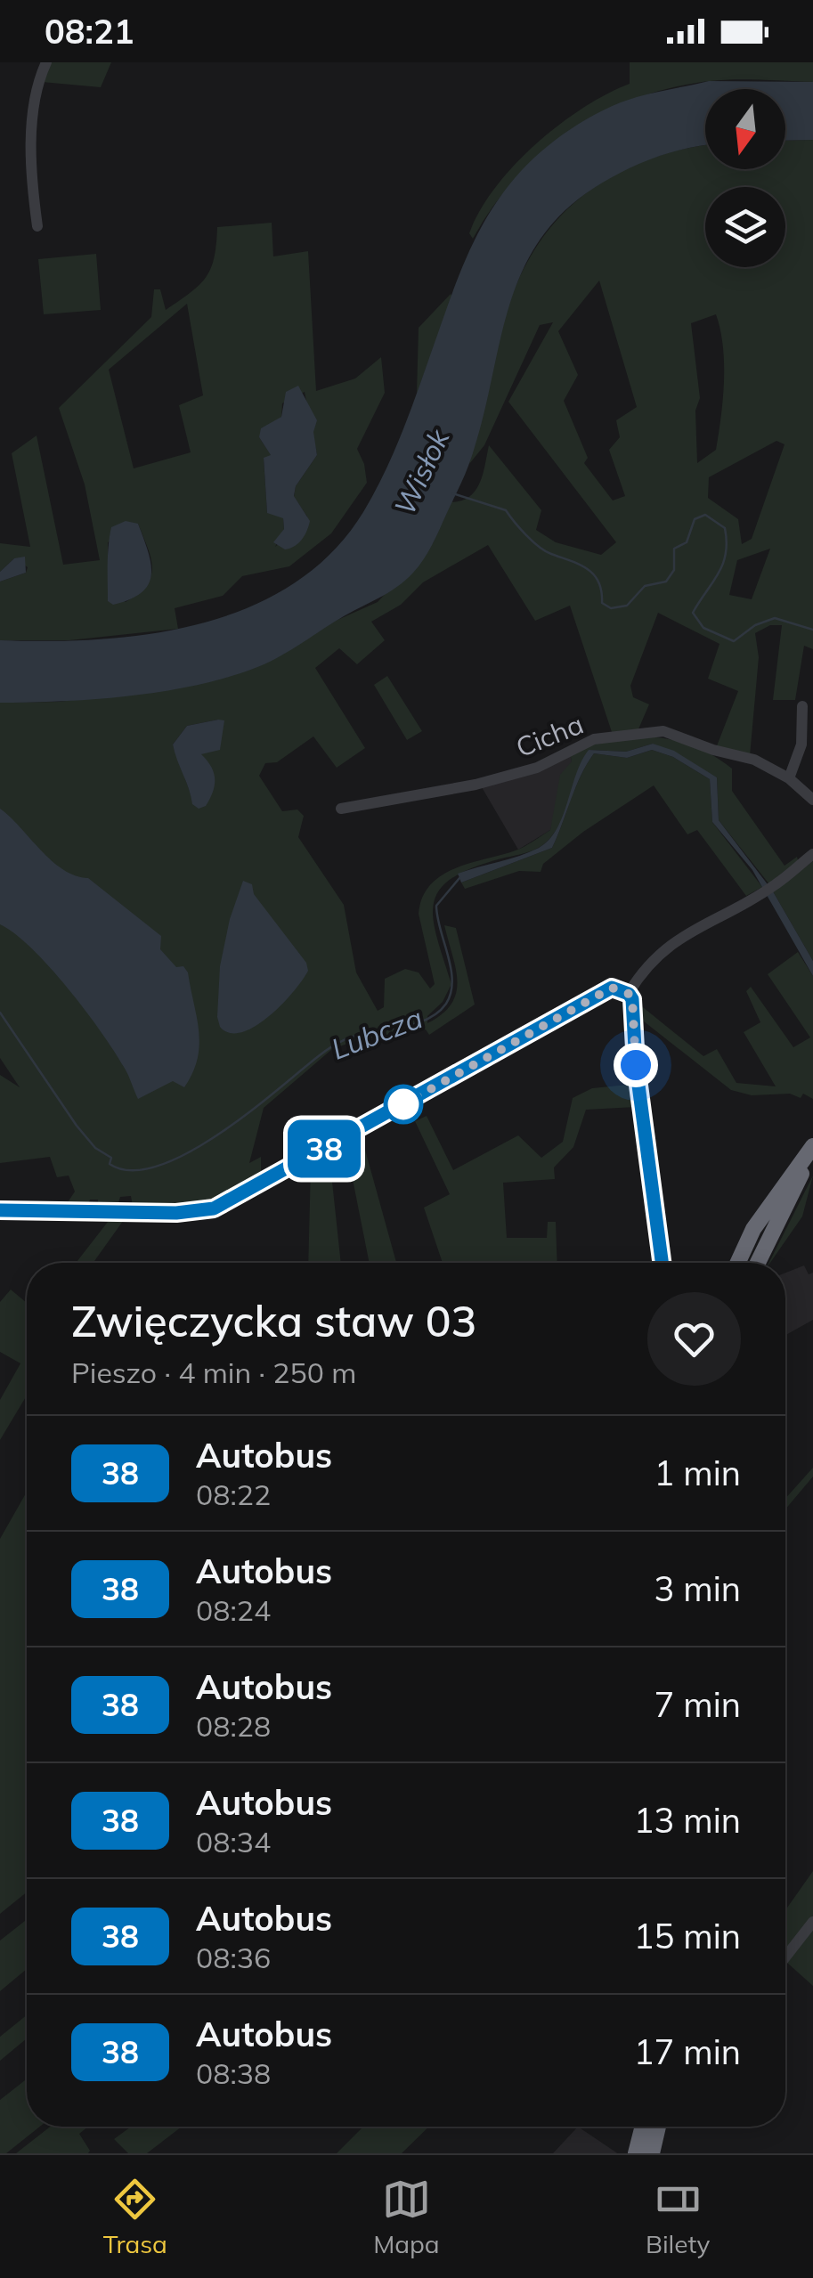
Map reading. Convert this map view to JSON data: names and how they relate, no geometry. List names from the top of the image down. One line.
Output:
{"streets":{"street":["Cicha"]},"water":["Wisłok","Lubcza"],"lines":["bus line 38"],"north":"bottom","page":{"status":"08:21","on_map":"38","heading":["Zwięczycka staw 03","Pieszo · 4 min · 250 m"],"list":[{"mark":"38","name":"Autobus","note":"08:22","value":"1 min"},{"mark":"38","name":"Autobus","note":"08:24","value":"3 min"},{"mark":"38","name":"Autobus","note":"08:28","value":"7 min"},{"mark":"38","name":"Autobus","note":"08:34","value":"13 min"},{"mark":"38","name":"Autobus","note":"08:36","value":"15 min"},{"mark":"38","name":"Autobus","note":"08:38","value":"17 min"}],"tabs":["Trasa","Mapa","Bilety"]}}
